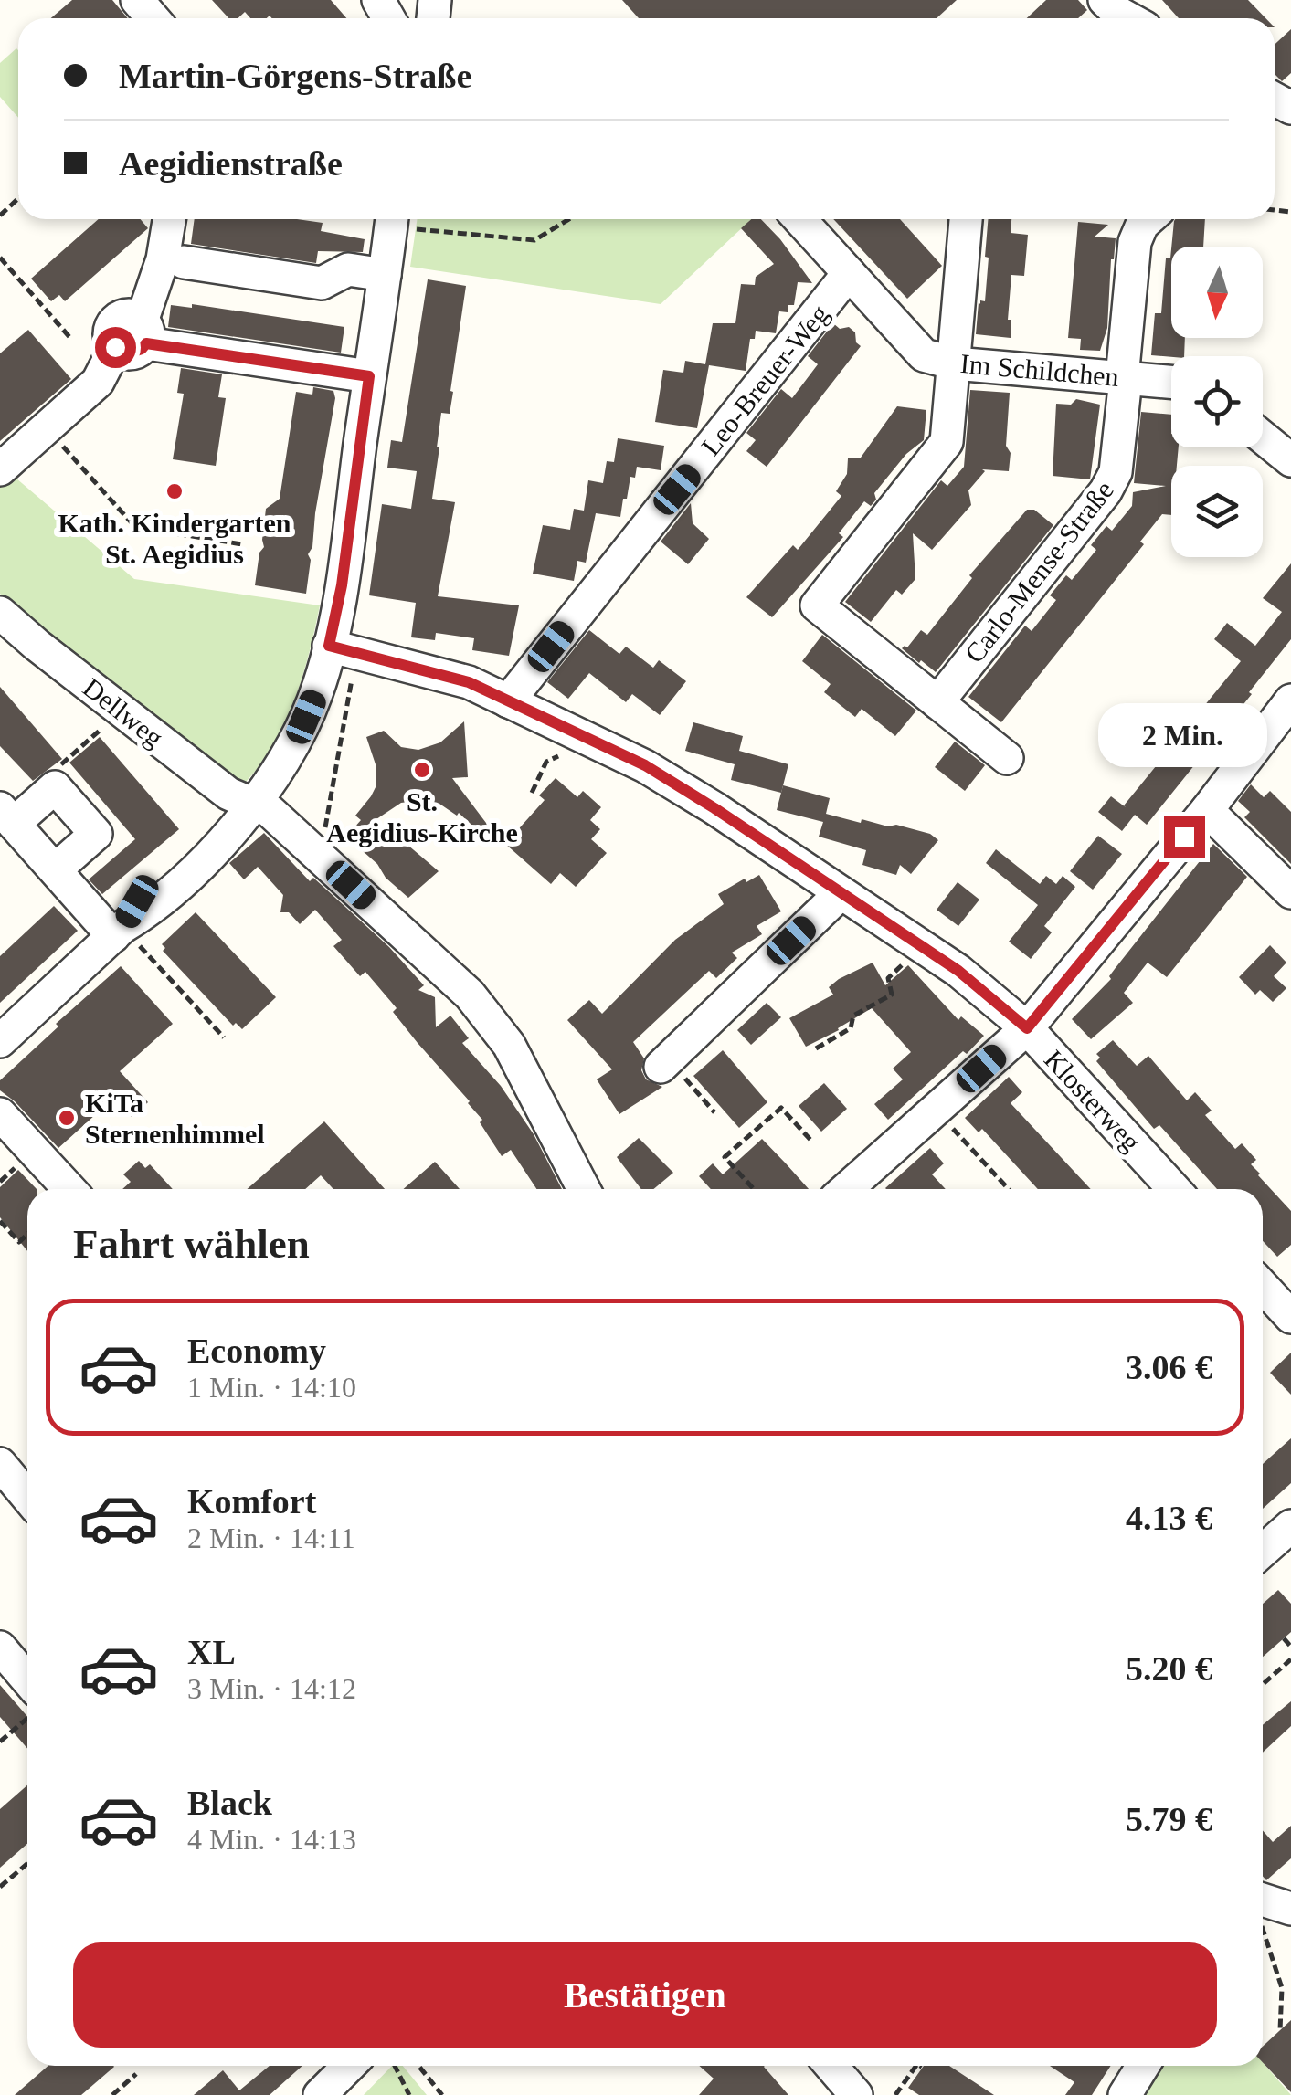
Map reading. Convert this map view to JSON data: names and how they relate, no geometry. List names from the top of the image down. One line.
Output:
{"streets":{"street":["Im Schildchen","Leo-Breuer-Weg","Carlo-Mense-Straße","Dellweg","Klosterweg"]},"crossings":[["Im Schildchen","Leo-Breuer-Weg"],["Im Schildchen","Carlo-Mense-Straße"],["Leo-Breuer-Weg","Klosterweg"]],"places":["Kath. Kindergarten St. Aegidius","St. Aegidius-Kirche","KiTa Sternenhimmel"],"north":"bottom","page":{"banner":["Martin-Görgens-Straße","Aegidienstraße"],"bubble":"2 Min.","heading":"Fahrt wählen","list":[{"name":"Economy","note":"1 Min. · 14:10","value":"3.06 €"},{"name":"Komfort","note":"2 Min. · 14:11","value":"4.13 €"},{"name":"XL","note":"3 Min. · 14:12","value":"5.20 €"},{"name":"Black","note":"4 Min. · 14:13","value":"5.79 €"}],"buttons":"Bestätigen"}}
